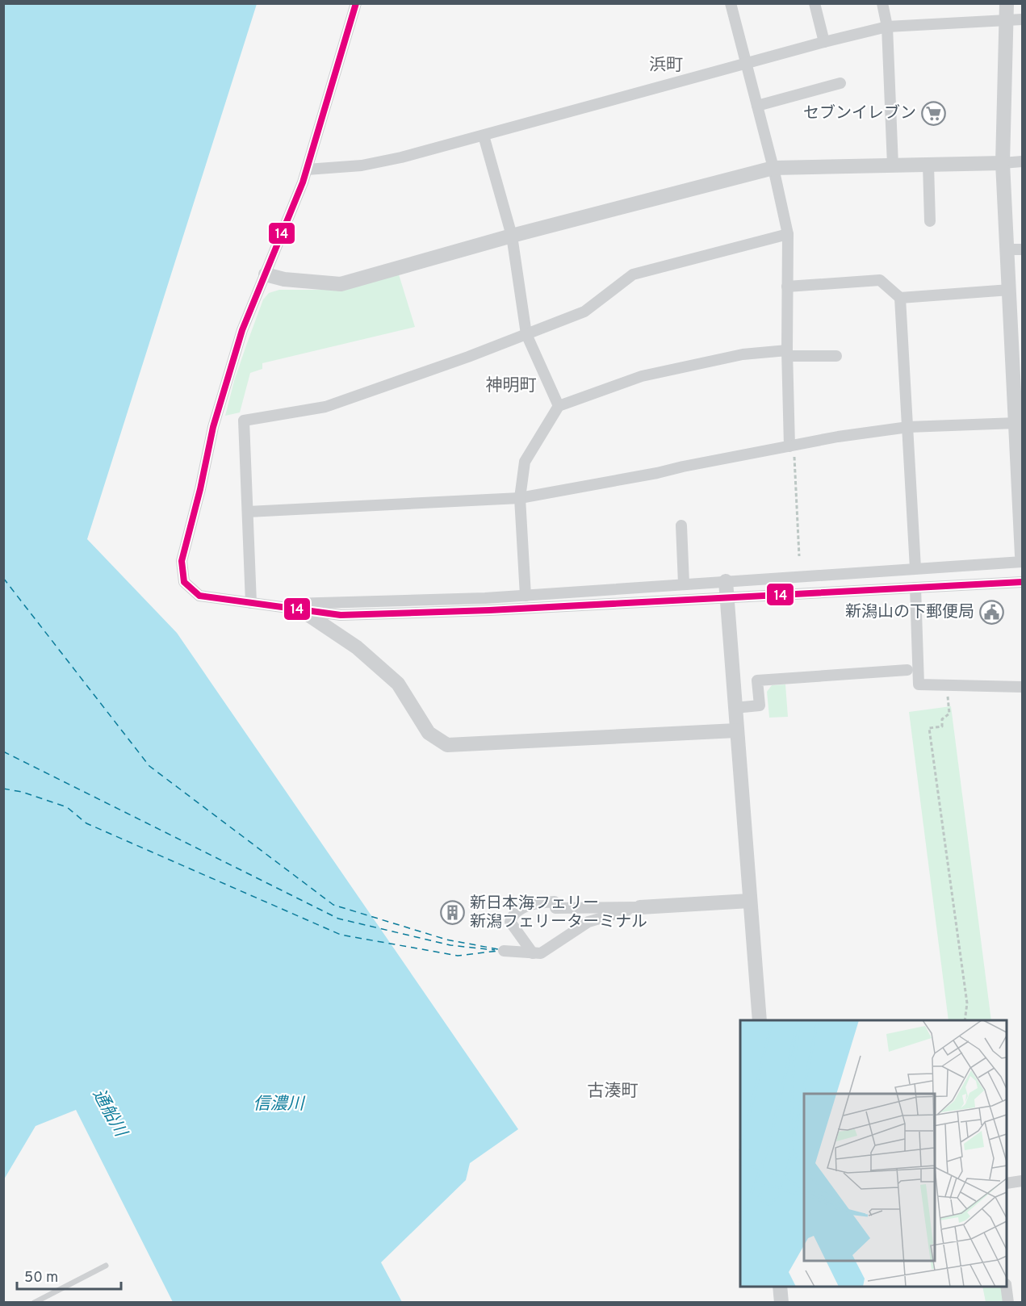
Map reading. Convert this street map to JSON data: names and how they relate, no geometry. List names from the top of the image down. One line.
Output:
{"districts":["浜町","神明町","古湊町"],"water":["信濃川","通船川"],"places":{"supermarket":["セブンイレブン"],"public building":["新潟山の下郵便局"],"building":["新日本海フェリー 新潟フェリーターミナル"]},"lines":["transit line 14"],"scale_bar":"50 m"}
